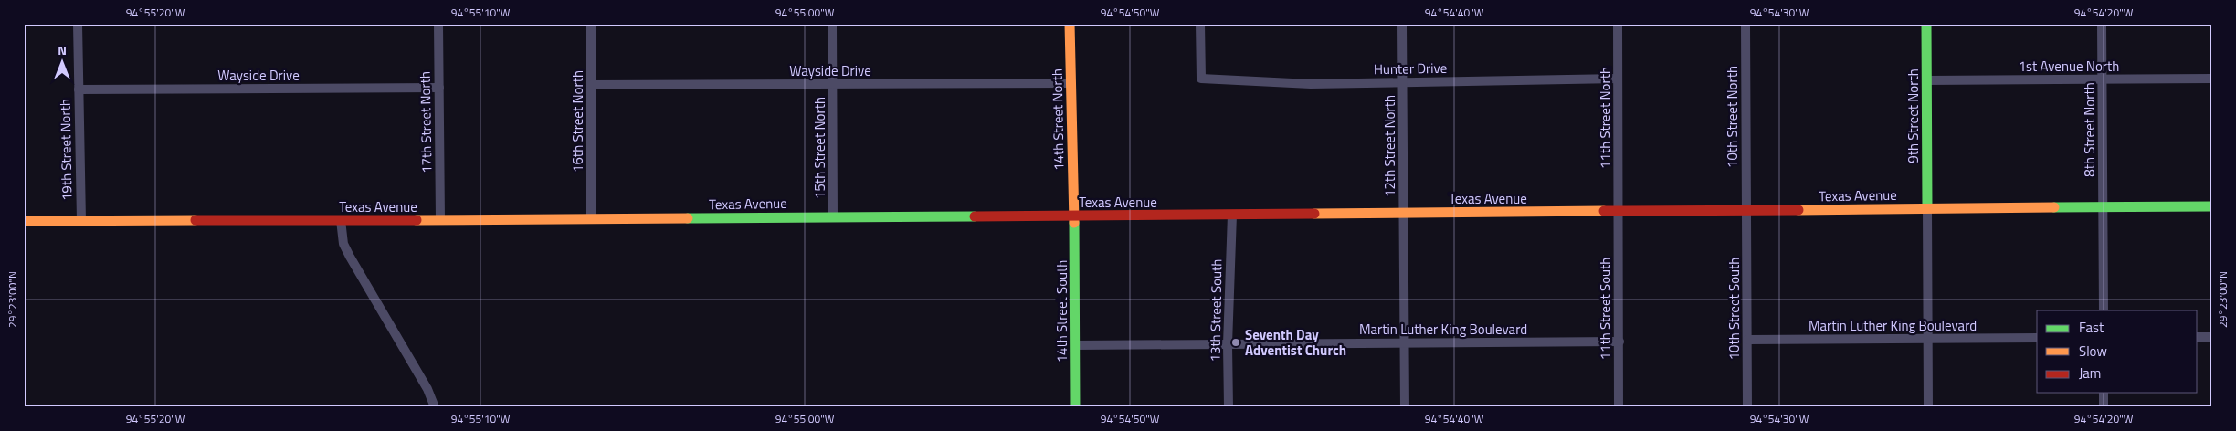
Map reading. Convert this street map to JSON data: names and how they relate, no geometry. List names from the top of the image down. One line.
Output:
{"streets":{"main road":["9th Street North","14th Street North","Texas Avenue","14th Street South"],"street":["1st Avenue North","Hunter Drive","Wayside Drive","10th Street North","11th Street North","16th Street North","17th Street North","8th Street North","12th Street North","15th Street North","19th Street North","11th Street South","10th Street South","13th Street South","Martin Luther King Boulevard"]},"crossings":[["1st Avenue North","9th Street North"],["1st Avenue North","8th Street North"],["Hunter Drive","11th Street North"],["Hunter Drive","12th Street North"],["Wayside Drive","14th Street North"],["Wayside Drive","16th Street North"],["Wayside Drive","17th Street North"],["Wayside Drive","15th Street North"],["Wayside Drive","19th Street North"],["9th Street North","Texas Avenue"],["10th Street North","Texas Avenue"],["10th Street North","10th Street South"],["11th Street North","Texas Avenue"],["11th Street North","11th Street South"],["14th Street North","Texas Avenue"],["14th Street North","14th Street South"],["16th Street North","Texas Avenue"],["17th Street North","Texas Avenue"],["8th Street North","Texas Avenue"],["12th Street North","Texas Avenue"],["12th Street North","Martin Luther King Boulevard"],["15th Street North","Texas Avenue"],["19th Street North","Texas Avenue"],["Texas Avenue","11th Street South"],["Texas Avenue","10th Street South"],["Texas Avenue","13th Street South"],["Texas Avenue","14th Street South"],["11th Street South","Martin Luther King Boulevard"],["10th Street South","Martin Luther King Boulevard"],["13th Street South","Martin Luther King Boulevard"],["14th Street South","Martin Luther King Boulevard"]],"places":["Seventh Day Adventist Church"],"legend":["Fast","Slow","Jam"],"north":"top","coordinates":["94°55'20\"W","94°55'10\"W","94°55'00\"W","94°54'50\"W","94°54'40\"W","94°54'30\"W","94°54'20\"W","29°23'00\"N"]}
